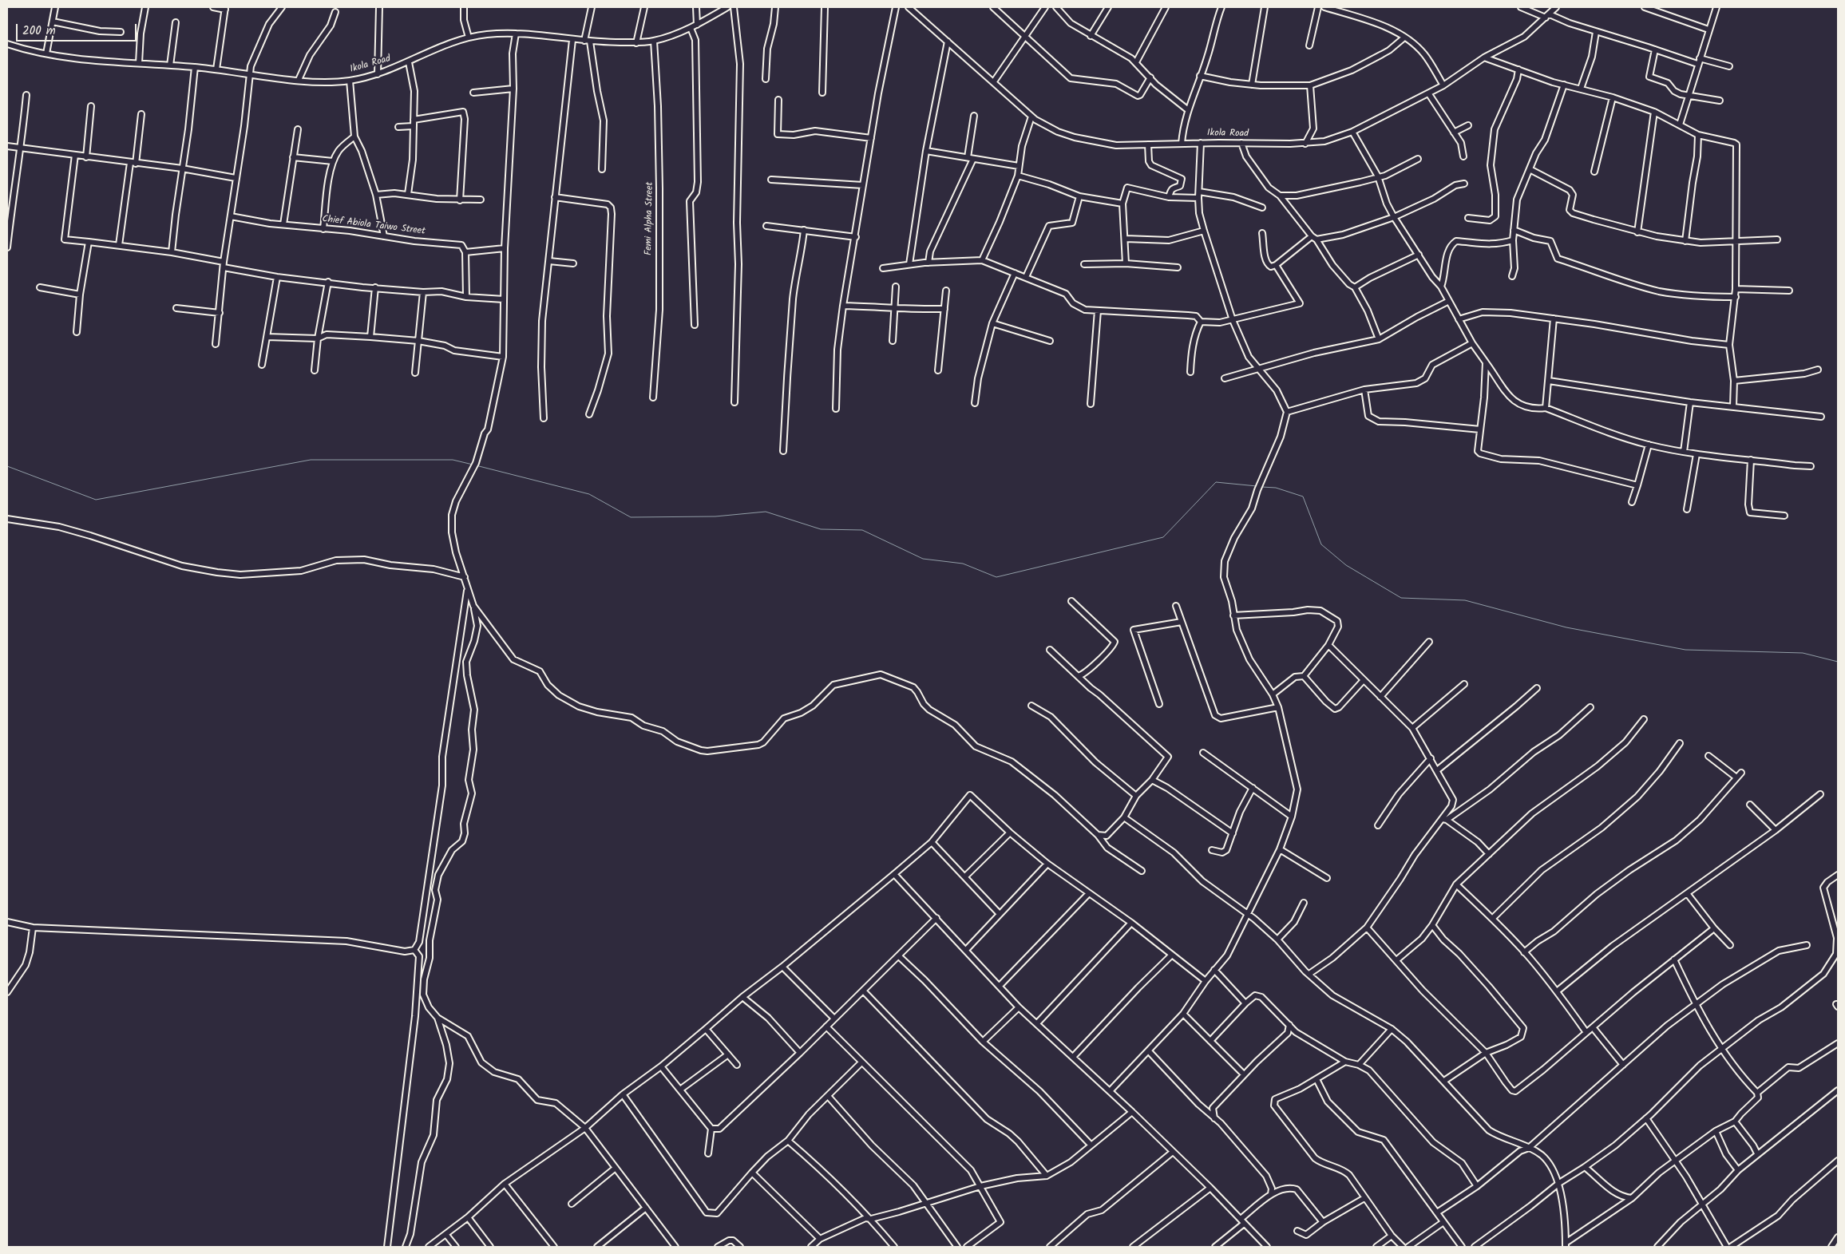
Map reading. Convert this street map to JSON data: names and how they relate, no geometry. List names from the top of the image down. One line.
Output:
{"streets":{"street":["Ikola Road","Femi Alpha Street","Chief Abiola Taiwo Street"]},"crossings":[["Ikola Road","Femi Alpha Street"]],"scale_bar":"200 m"}
